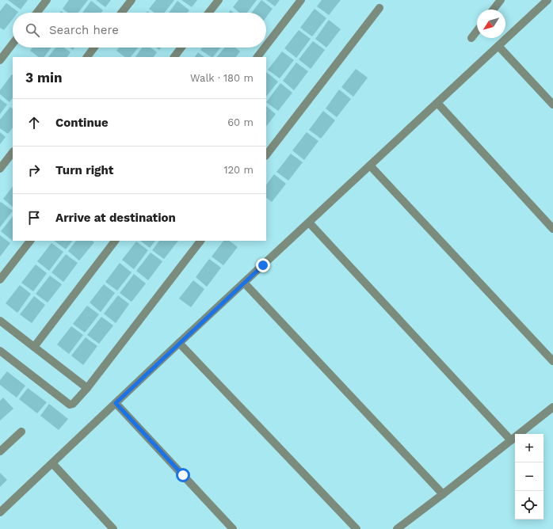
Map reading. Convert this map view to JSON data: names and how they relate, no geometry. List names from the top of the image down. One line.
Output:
{"north":"bottom left","page":{"search":"Search here","heading":["3 min","Walk · 180 m"],"list":[["Continue","60 m"],["Turn right","120 m"],"Arrive at destination"],"map_buttons":["+","−"]}}
